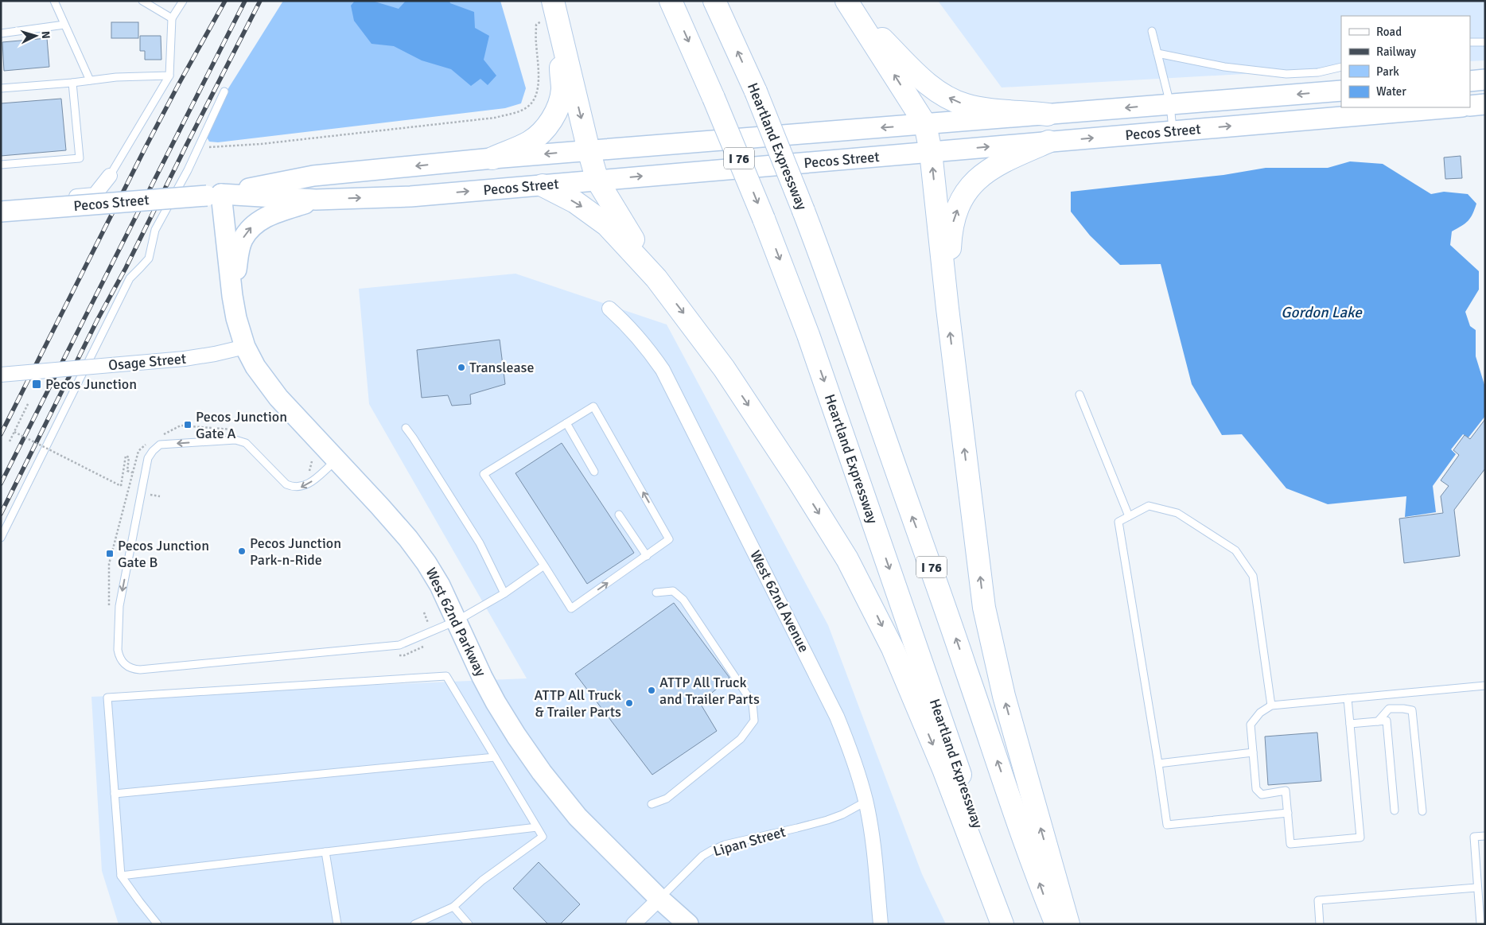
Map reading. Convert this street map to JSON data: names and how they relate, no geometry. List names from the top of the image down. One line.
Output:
{"streets":{"highway":["Heartland Expressway","I 76"],"main road":["Pecos Street","West 62nd Parkway"],"street":["Osage Street","West 62nd Avenue","Lipan Street"]},"crossings":[["Pecos Street","West 62nd Parkway"],["Osage Street","West 62nd Parkway"],["West 62nd Avenue","Lipan Street"],["West 62nd Parkway","Lipan Street"]],"water":["Gordon Lake"],"places":{"other":["Translease","Pecos Junction Park-n-Ride","ATTP All Truck and Trailer Parts","ATTP All Truck & Trailer Parts"],"transit":["Pecos Junction","Pecos Junction Gate A","Pecos Junction Gate B"]},"legend":["Road","Railway","Park","Water"],"north":"right"}
